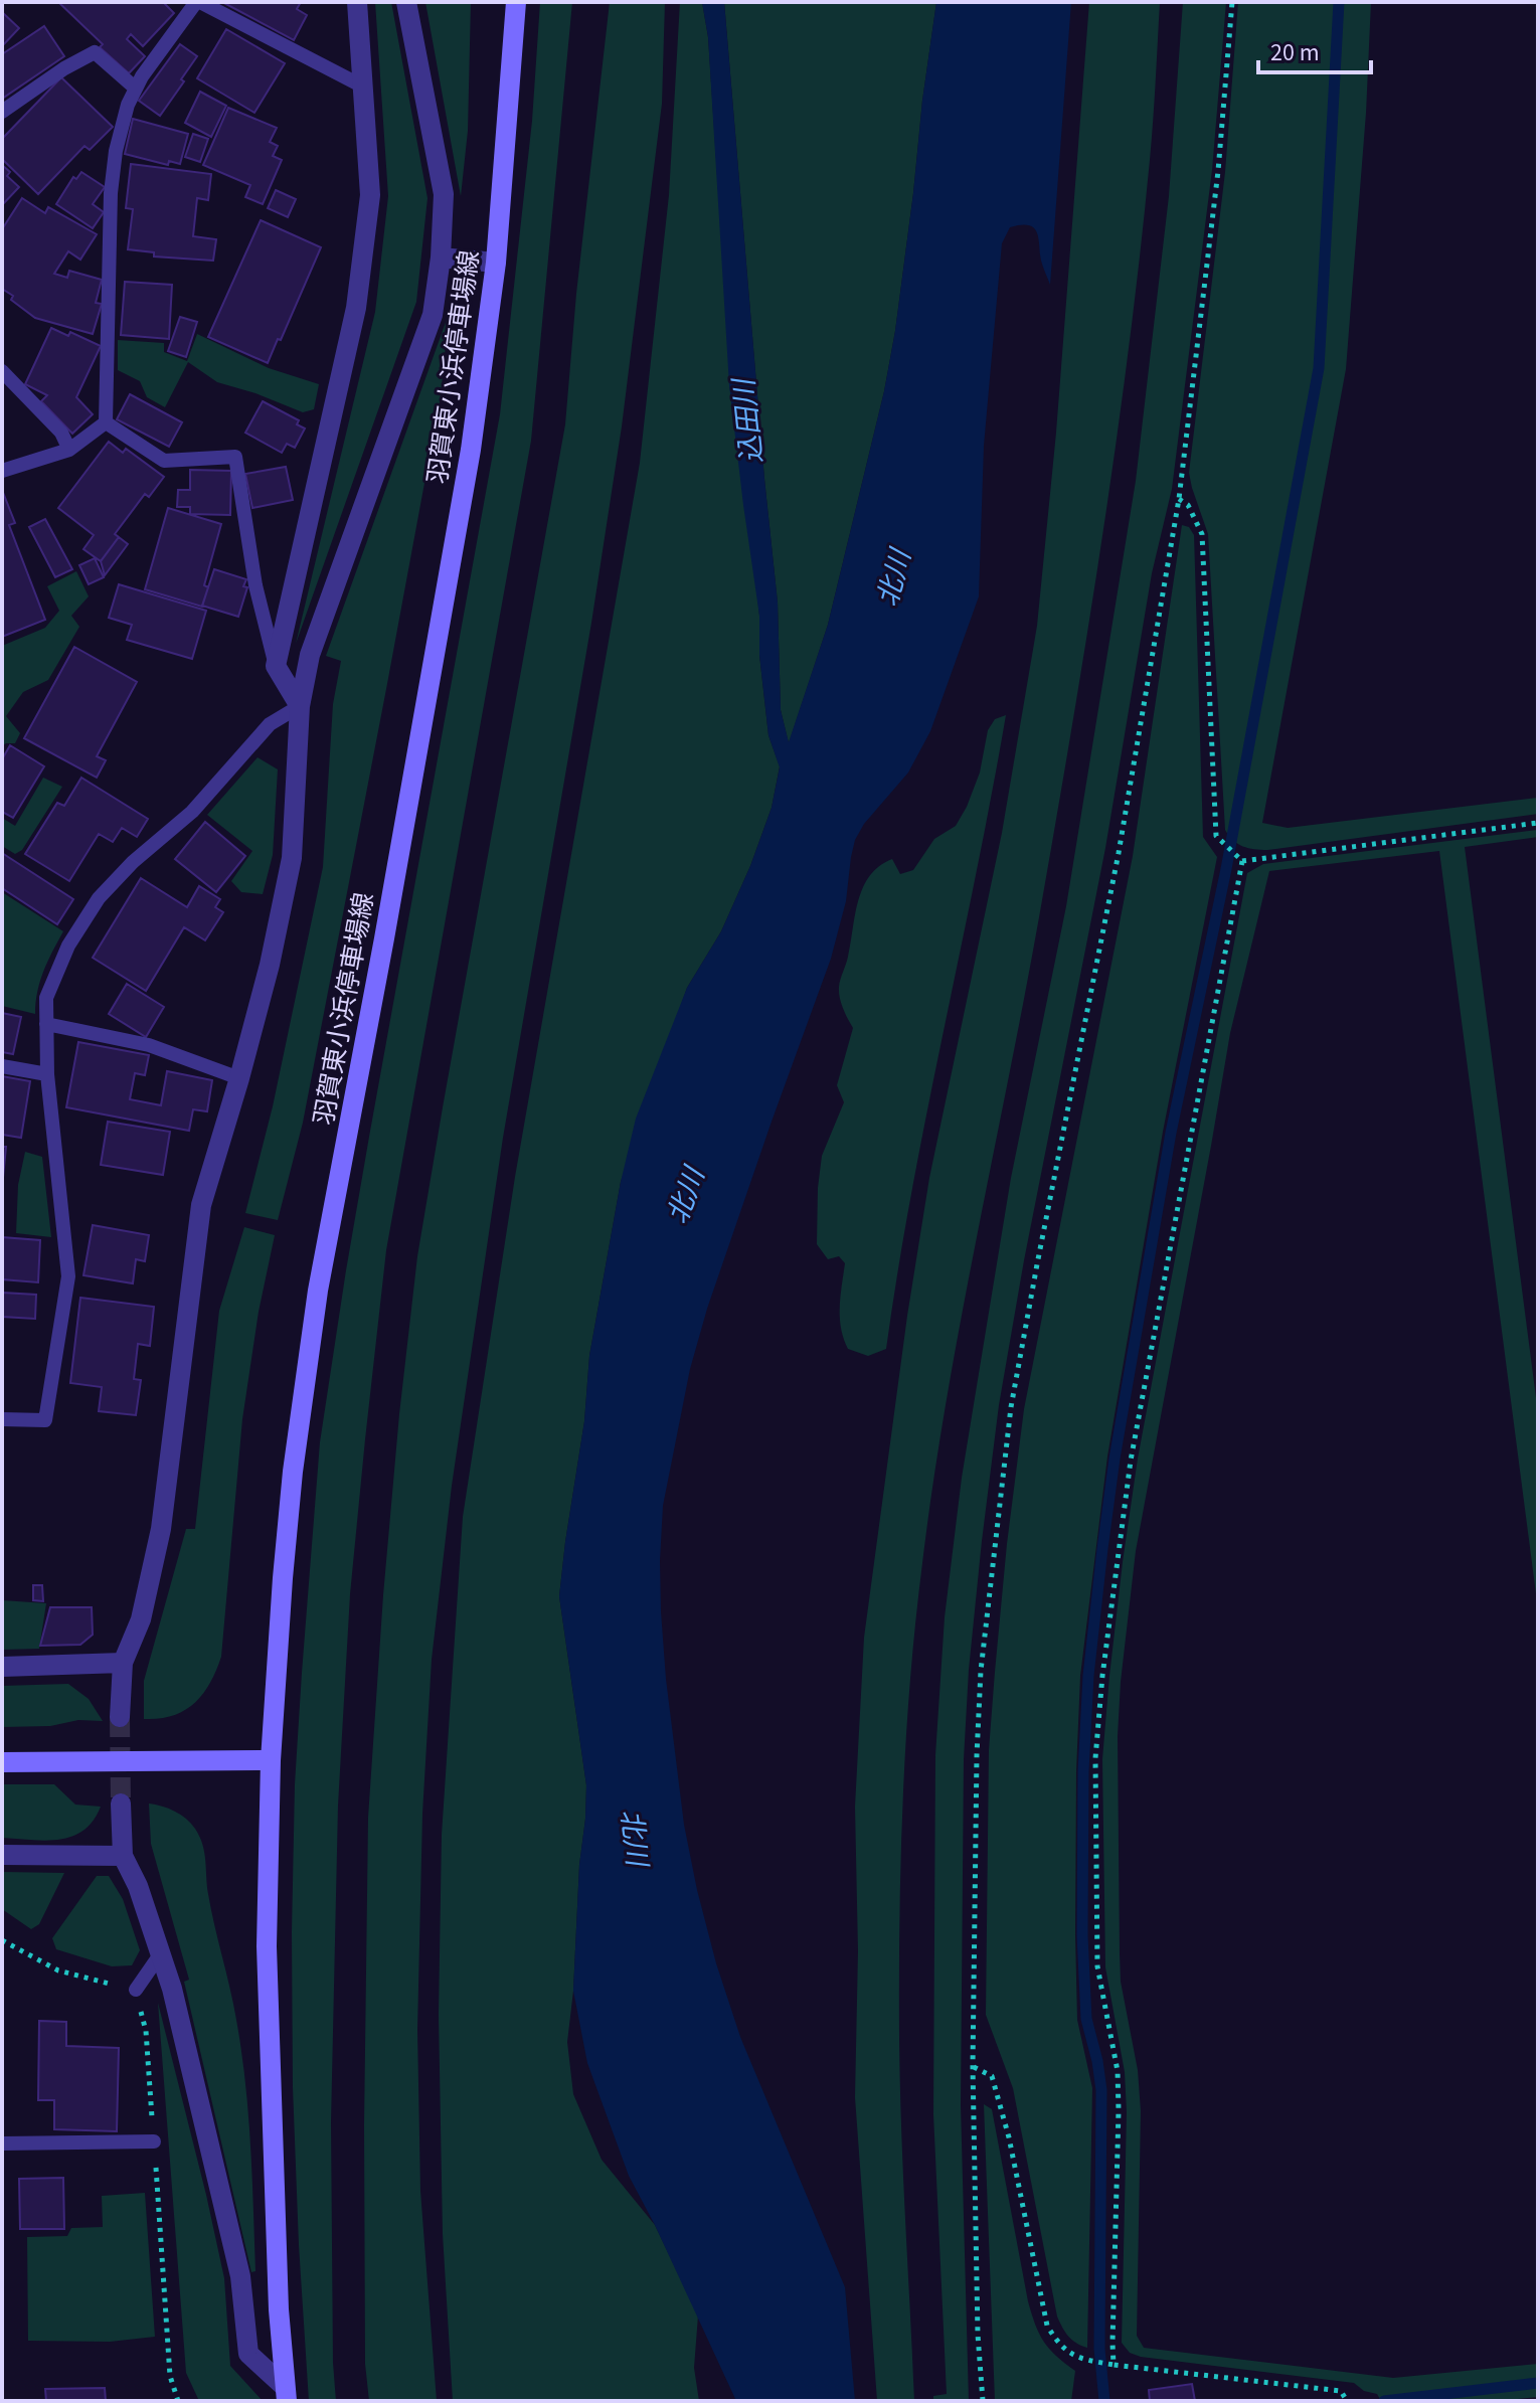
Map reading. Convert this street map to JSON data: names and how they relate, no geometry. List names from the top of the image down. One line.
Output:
{"streets":{"main road":["羽賀東小浜停車場線"]},"water":["込田川","北川"],"scale_bar":"20 m"}
